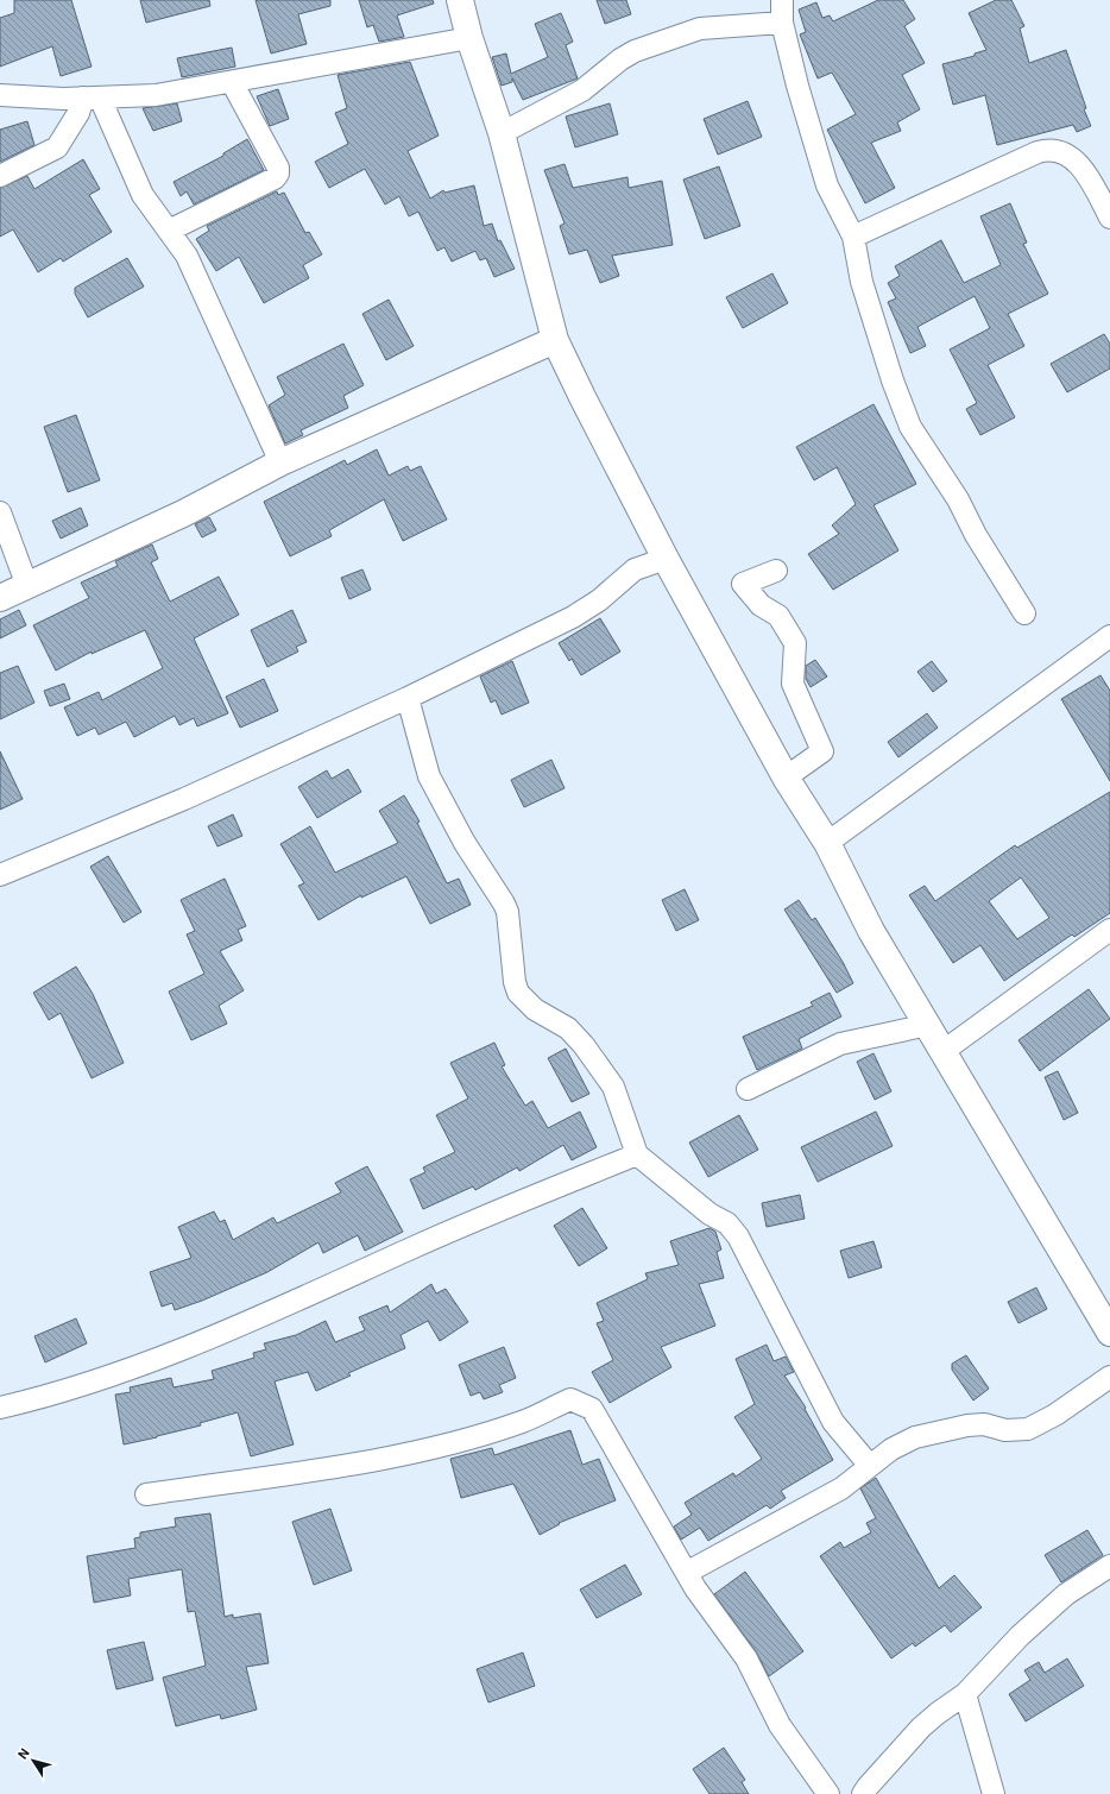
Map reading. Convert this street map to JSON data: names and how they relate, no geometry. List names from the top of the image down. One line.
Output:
{"north":"top left"}
